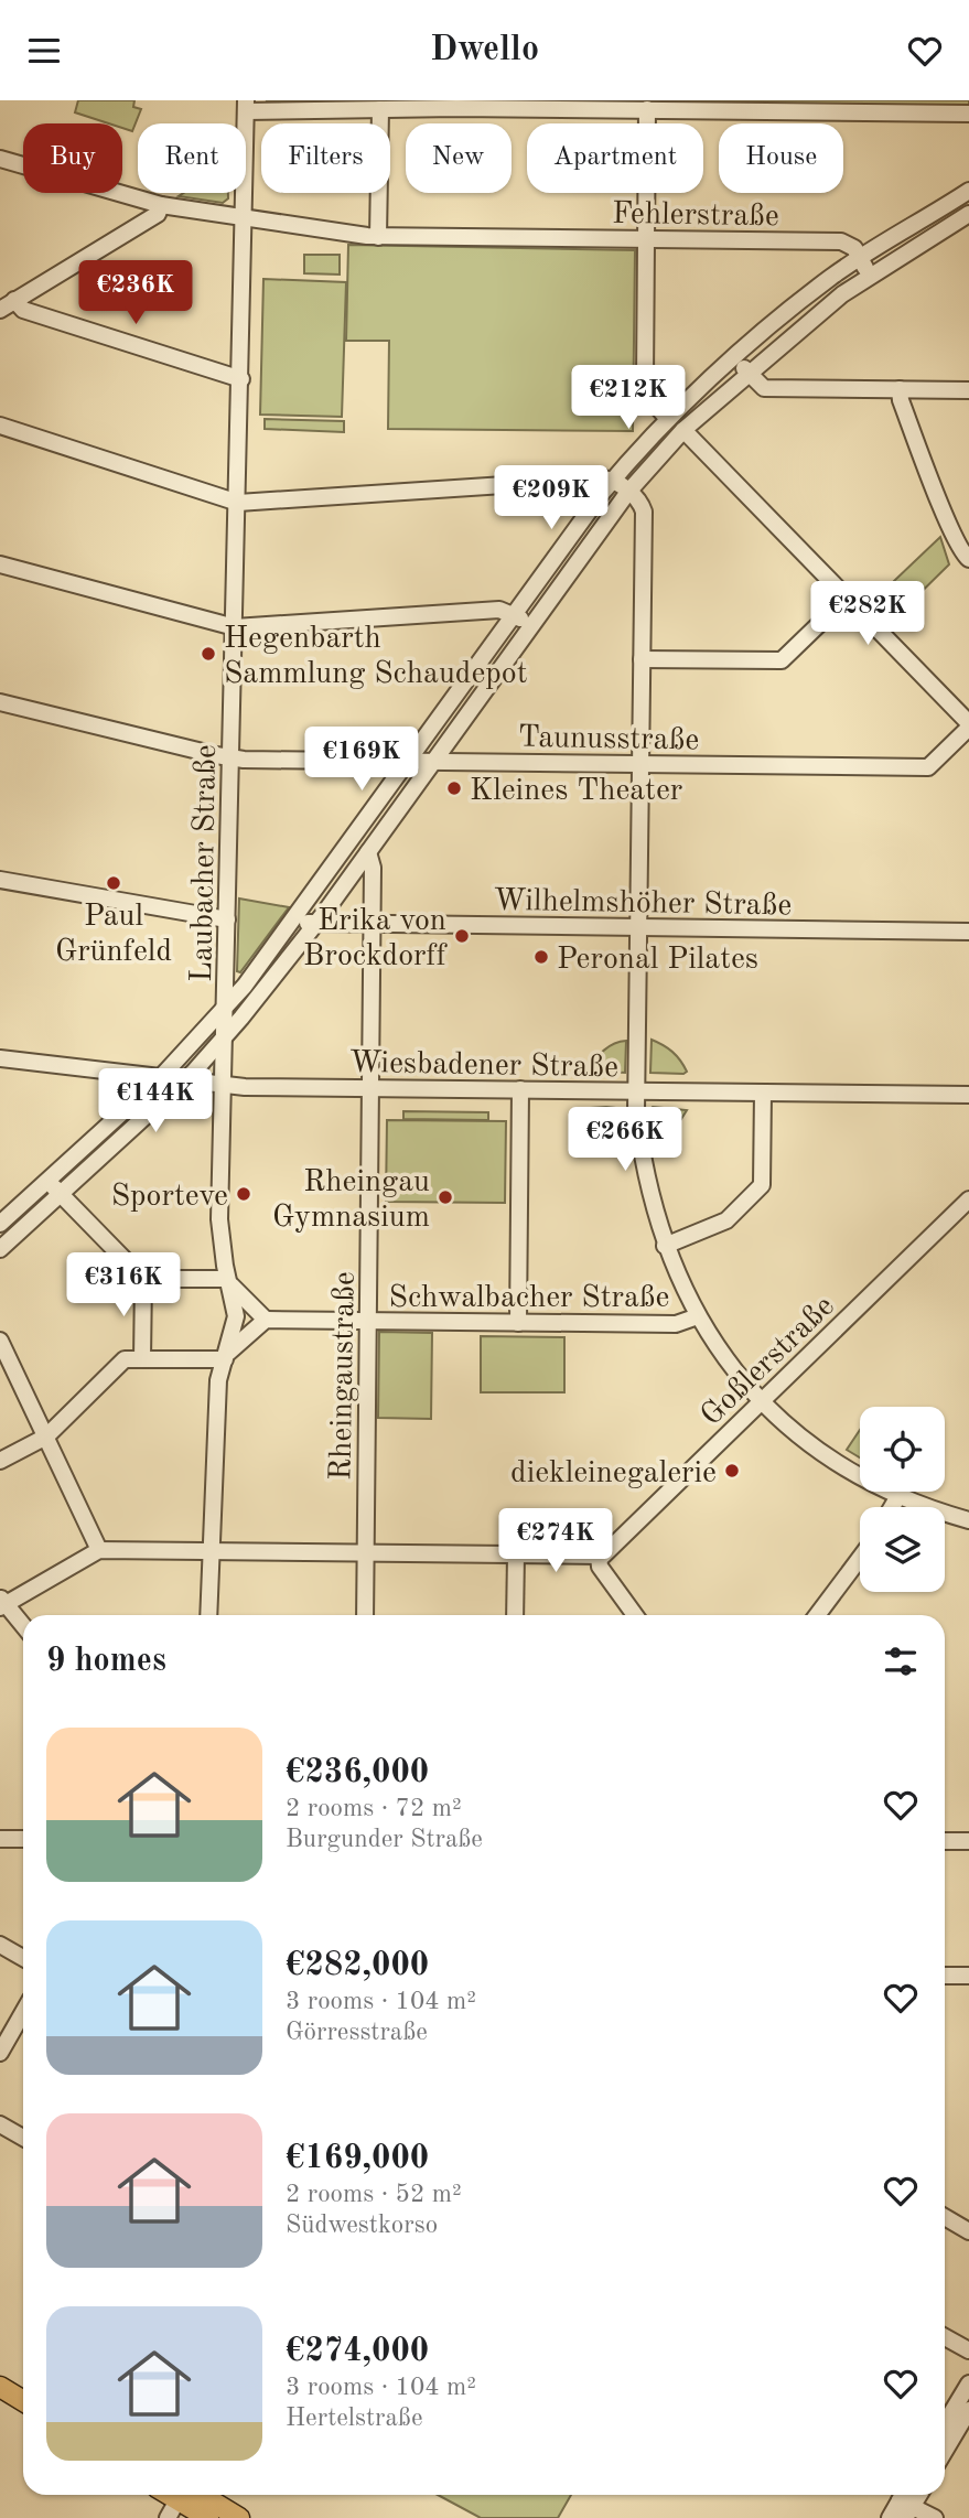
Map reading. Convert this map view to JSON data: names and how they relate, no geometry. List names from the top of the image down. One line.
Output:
{"streets":{"street":["Fehlerstraße","Taunusstraße","Laubacher Straße","Wilhelmshöher Straße","Wiesbadener Straße","Schwalbacher Straße","Goßlerstraße","Rheingaustraße"]},"crossings":[["Fehlerstraße","Laubacher Straße"],["Taunusstraße","Laubacher Straße"],["Laubacher Straße","Wiesbadener Straße"],["Wilhelmshöher Straße","Rheingaustraße"],["Wiesbadener Straße","Rheingaustraße"],["Schwalbacher Straße","Rheingaustraße"]],"places":["Hegenbarth Sammlung Schaudepot","Kleines Theater","Paul Grünfeld","Erika von Brockdorff","Peronal Pilates","Sporteve","Rheingau Gymnasium","diekleinegalerie"],"page":{"header":"Dwello","chip":["Buy","Rent","Filters","New","Apartment","House"],"price":["€236K","€212K","€209K","€282K","€169K","€144K","€266K","€316K","€274K"],"heading":"9 homes","list":[{"name":"€236,000","note":"2 rooms · 72 m² · Burgunder Straße"},{"name":"€282,000","note":"3 rooms · 104 m² · Görresstraße"},{"name":"€169,000","note":"2 rooms · 52 m² · Südwestkorso"},{"name":"€274,000","note":"3 rooms · 104 m² · Hertelstraße"}]}}
